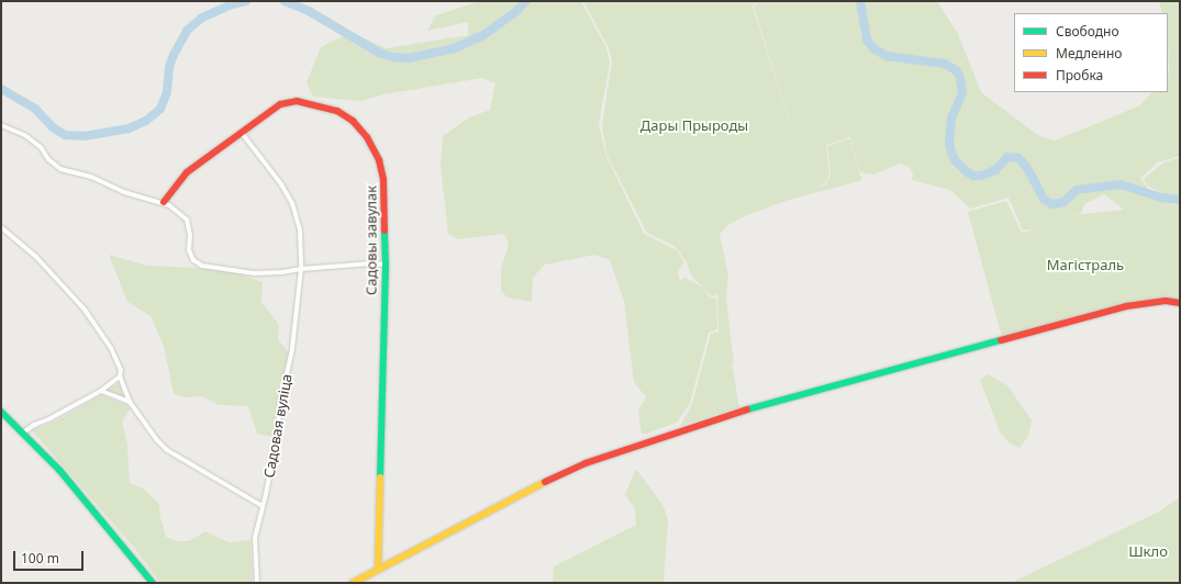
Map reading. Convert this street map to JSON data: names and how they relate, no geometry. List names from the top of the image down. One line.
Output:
{"streets":{"street":["Садовы завулак","Садовая вуліца"]},"crossings":[["Садовы завулак","Садовая вуліца"]],"parks":["Дары Прыроды","Магістраль","Шкло"],"legend":["Свободно","Медленно","Пробка"],"scale_bar":"100 m"}
